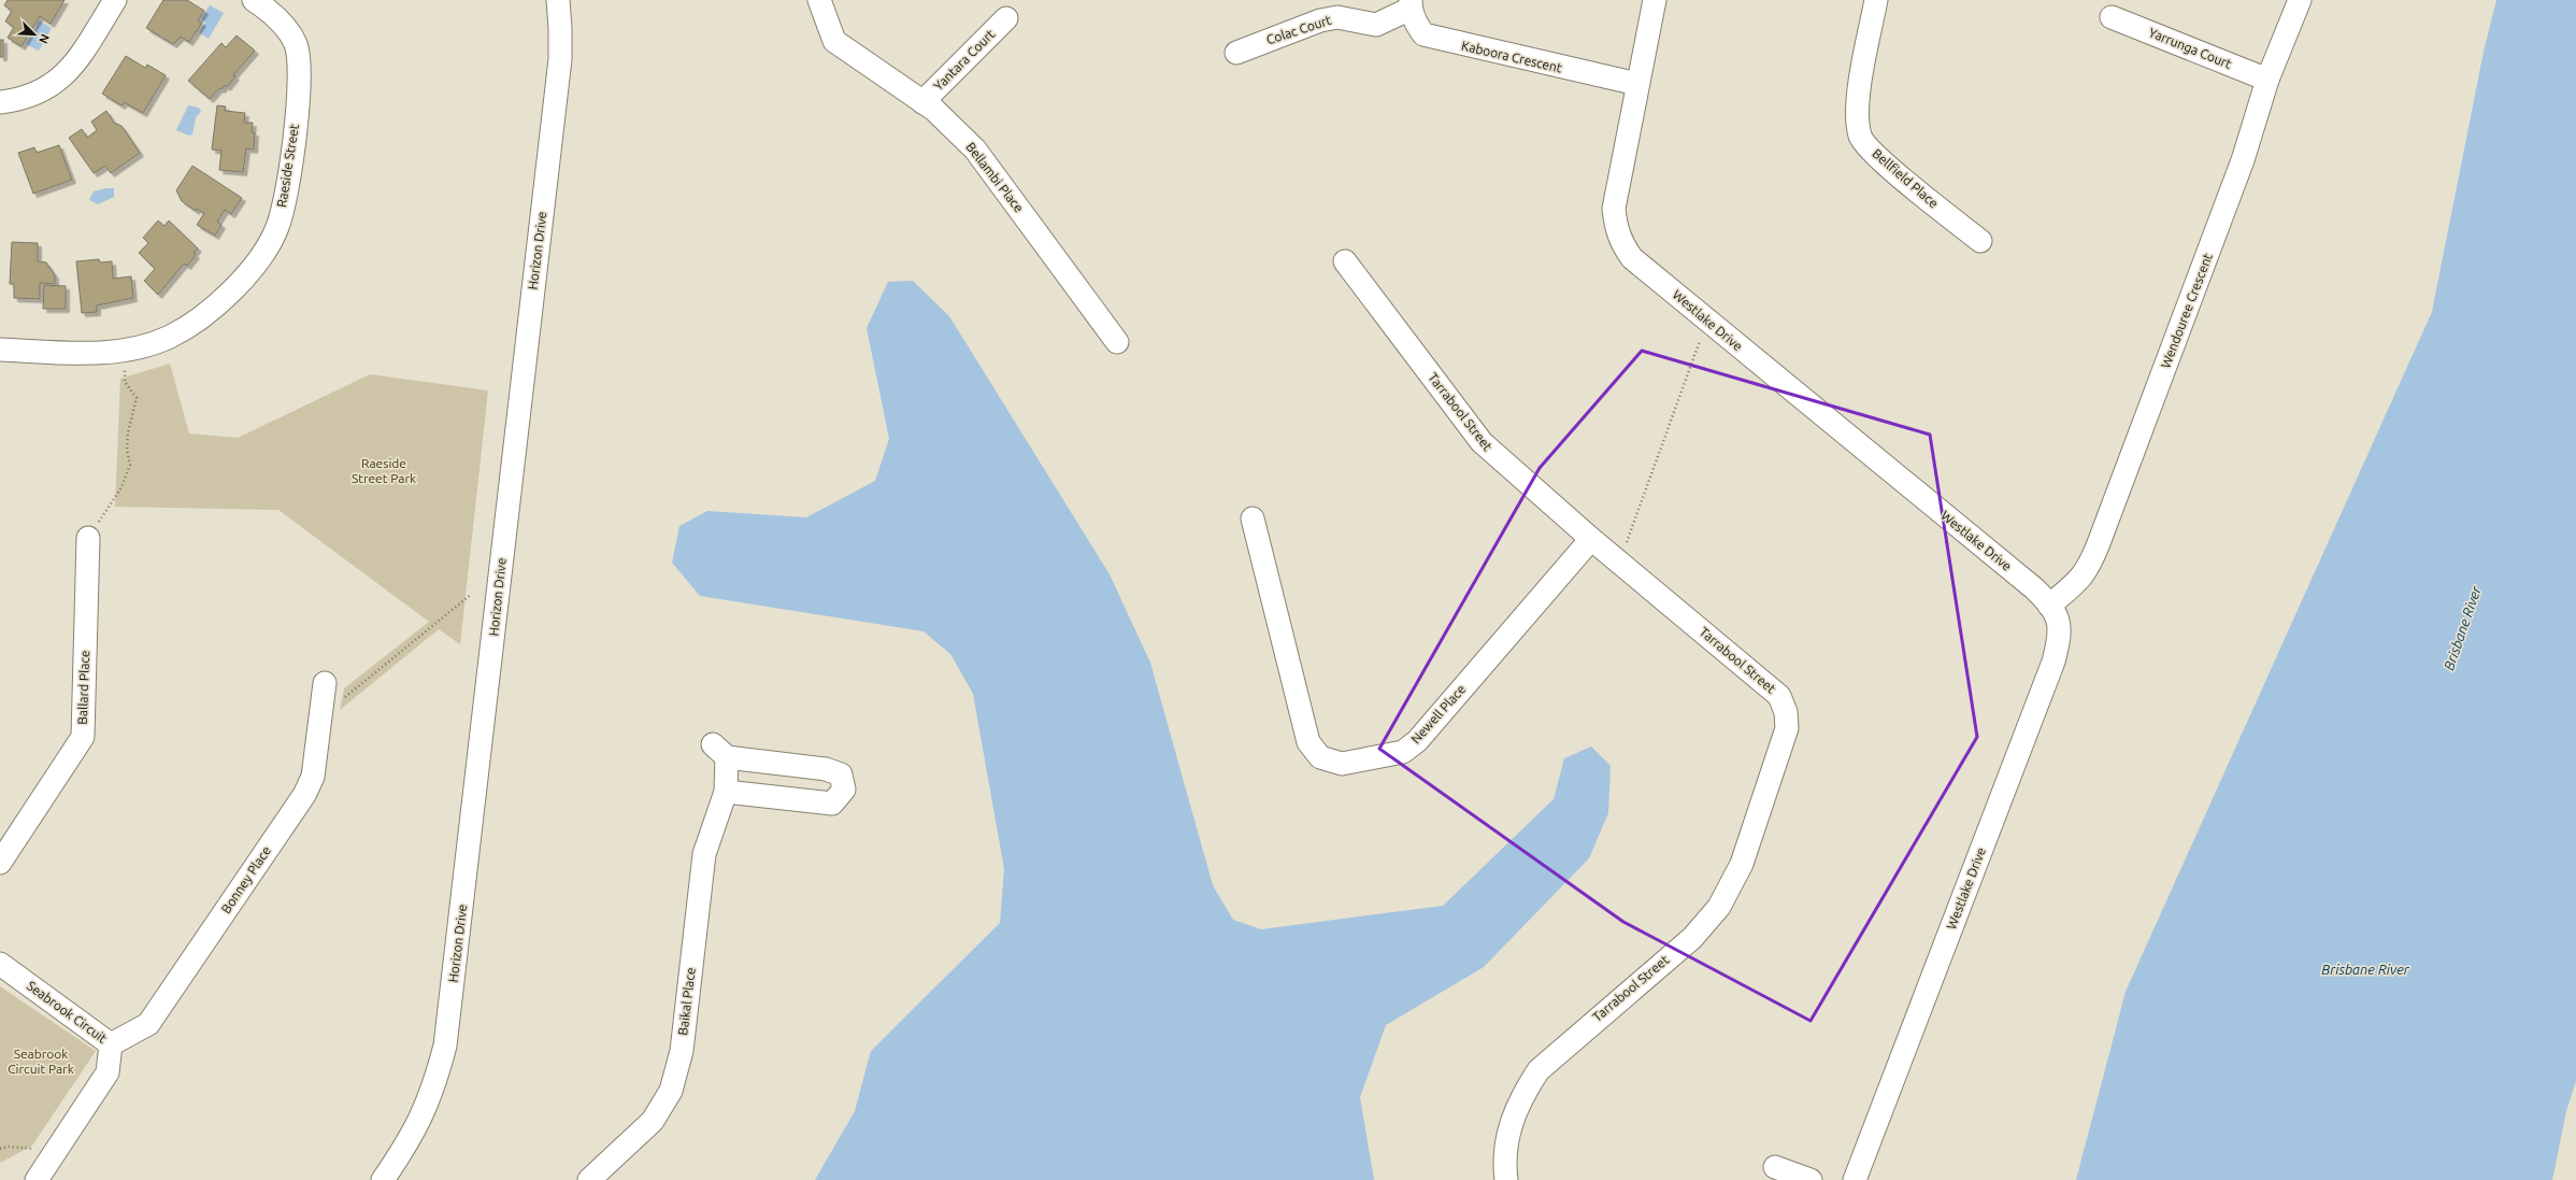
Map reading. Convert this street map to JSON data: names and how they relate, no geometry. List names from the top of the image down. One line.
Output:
{"streets":{"street":["Colac Court","Yarrunga Court","Kaboora Crescent","Yantara Court","Raeside Street","Bellambi Place","Bellfield Place","Horizon Drive","Wendouree Crescent","Westlake Drive","Tarrabool Street","Ballard Place","Newell Place","Bonney Place","Baikal Place","Seabrook Circuit"]},"crossings":[["Colac Court","Kaboora Crescent"],["Yarrunga Court","Wendouree Crescent"],["Kaboora Crescent","Westlake Drive"],["Yantara Court","Bellambi Place"],["Wendouree Crescent","Westlake Drive"],["Tarrabool Street","Newell Place"],["Bonney Place","Seabrook Circuit"]],"water":["Brisbane River"],"parks":["Raeside Street Park","Seabrook Circuit Park"],"north":"bottom right"}
